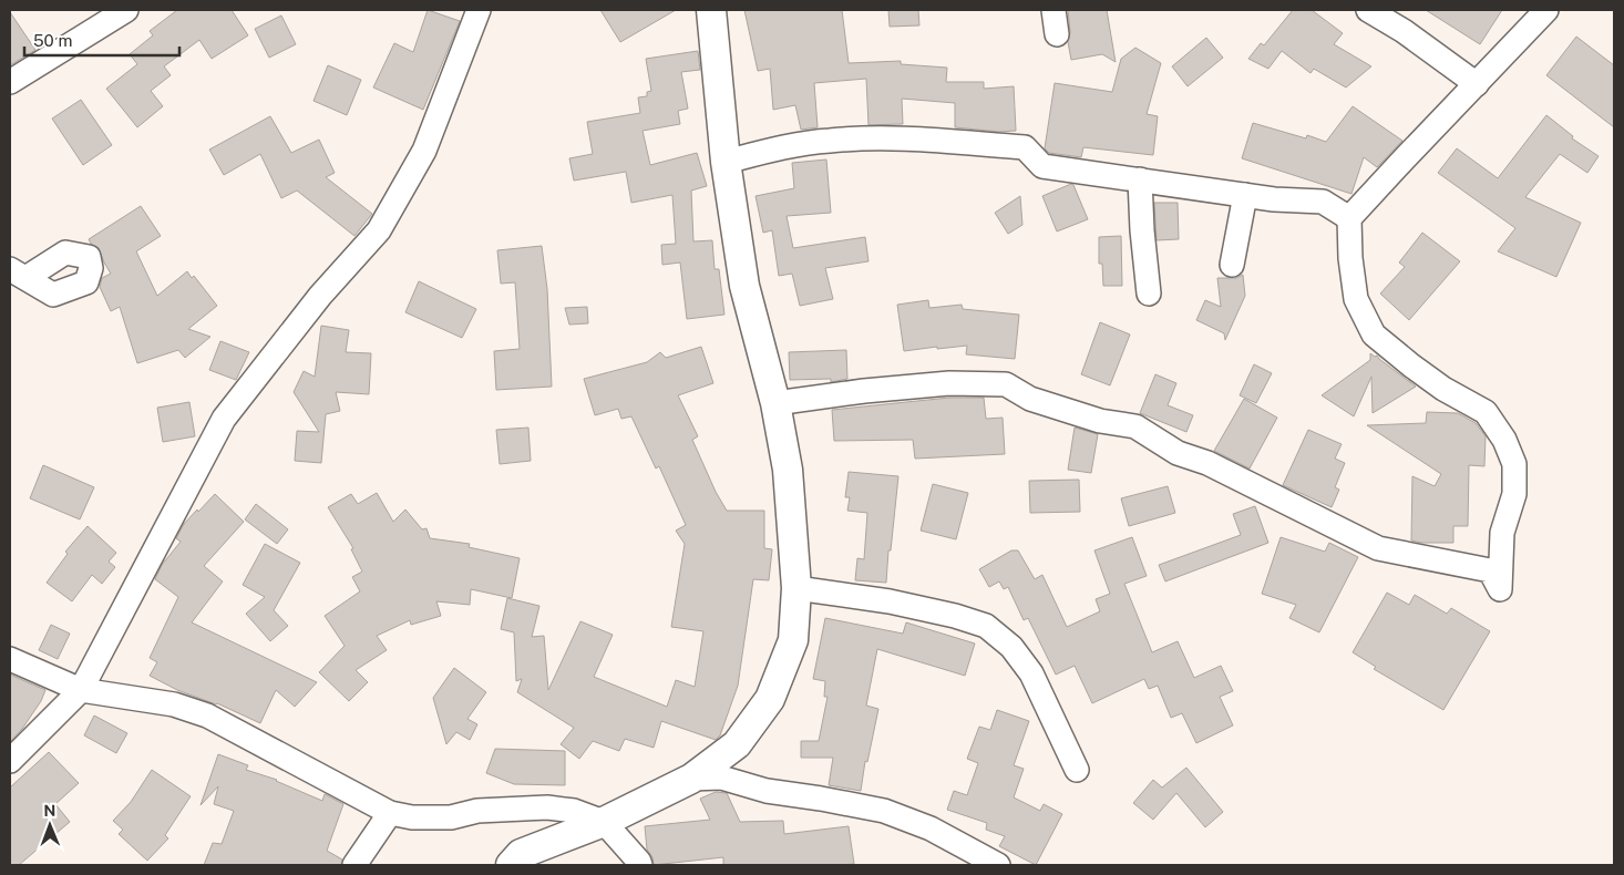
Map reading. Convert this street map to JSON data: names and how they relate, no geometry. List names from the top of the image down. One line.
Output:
{"scale_bar":"50 m","north":"top"}
